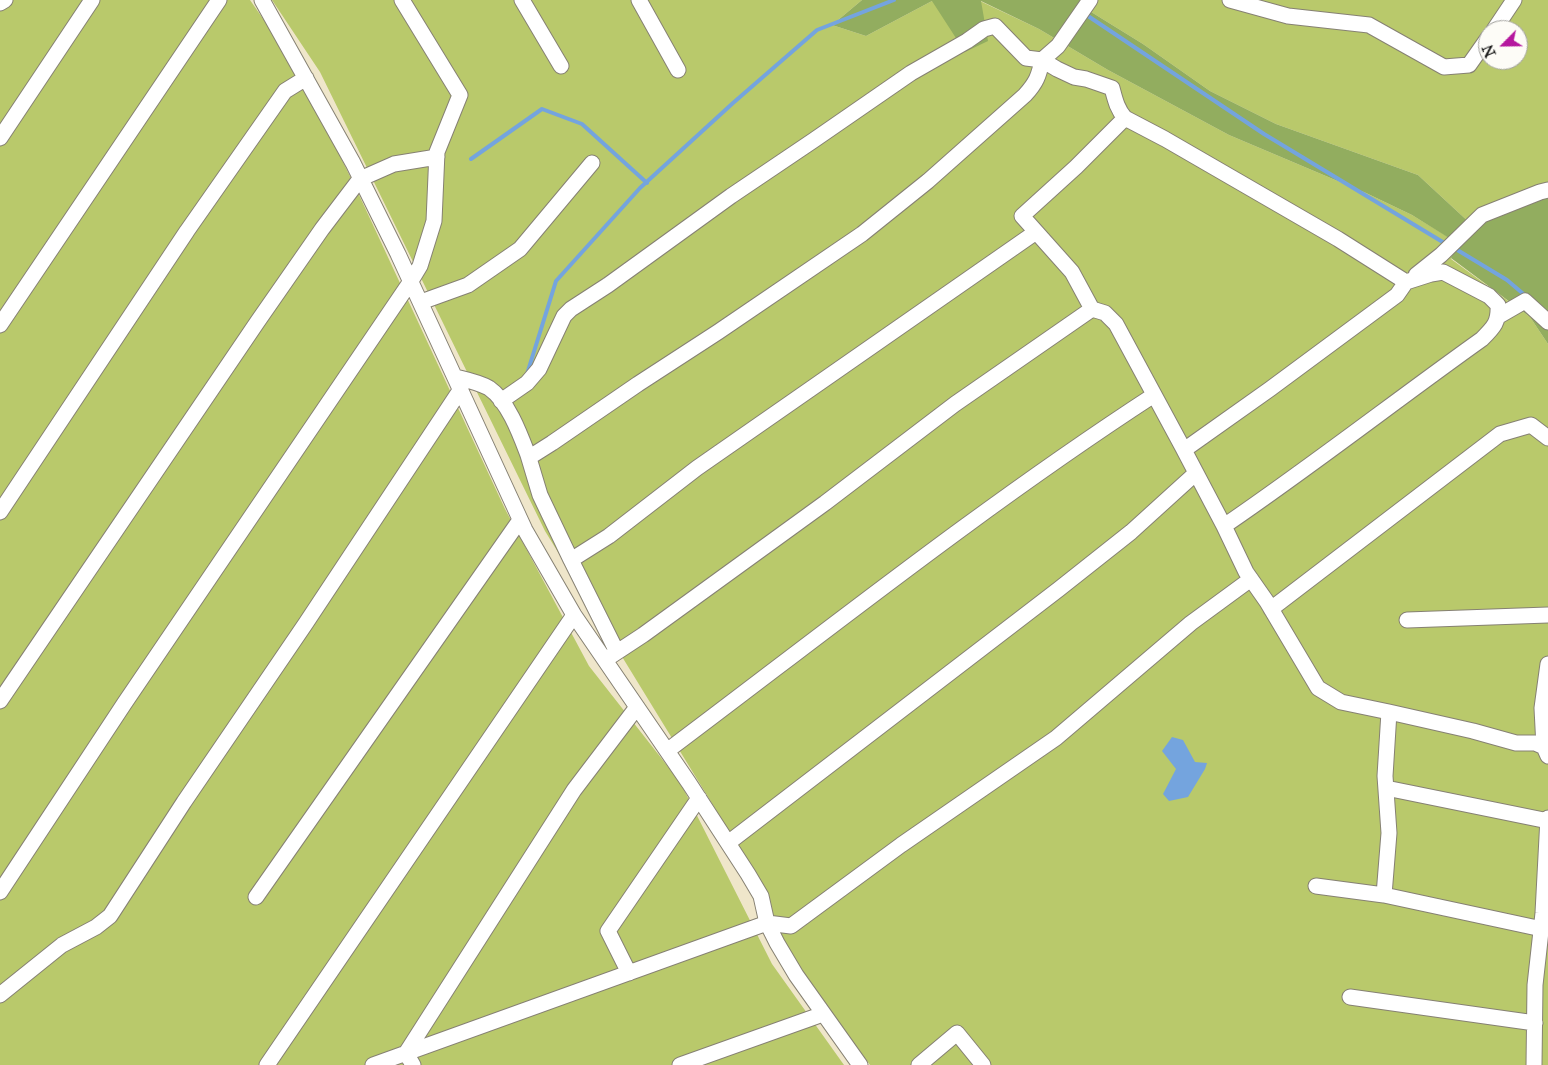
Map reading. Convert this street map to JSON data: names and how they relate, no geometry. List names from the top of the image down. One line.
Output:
{"north":"bottom left"}
